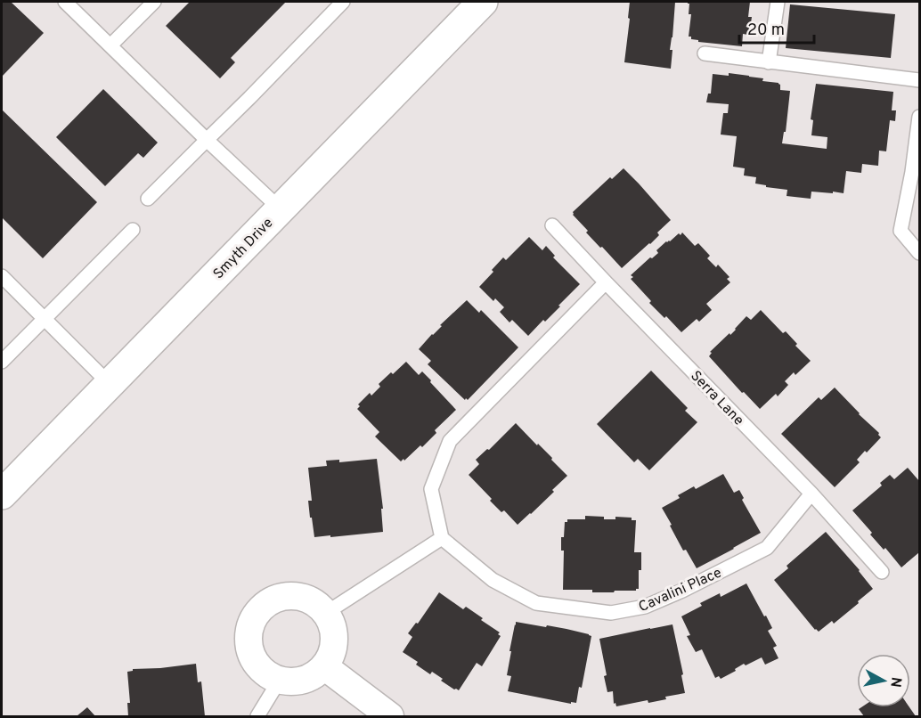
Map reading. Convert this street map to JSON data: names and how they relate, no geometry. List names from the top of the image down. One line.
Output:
{"streets":{"street":["Smyth Drive"],"lane":["Serra Lane","Cavalini Place"]},"crossings":[["Serra Lane","Cavalini Place"]],"scale_bar":"20 m","north":"right"}
